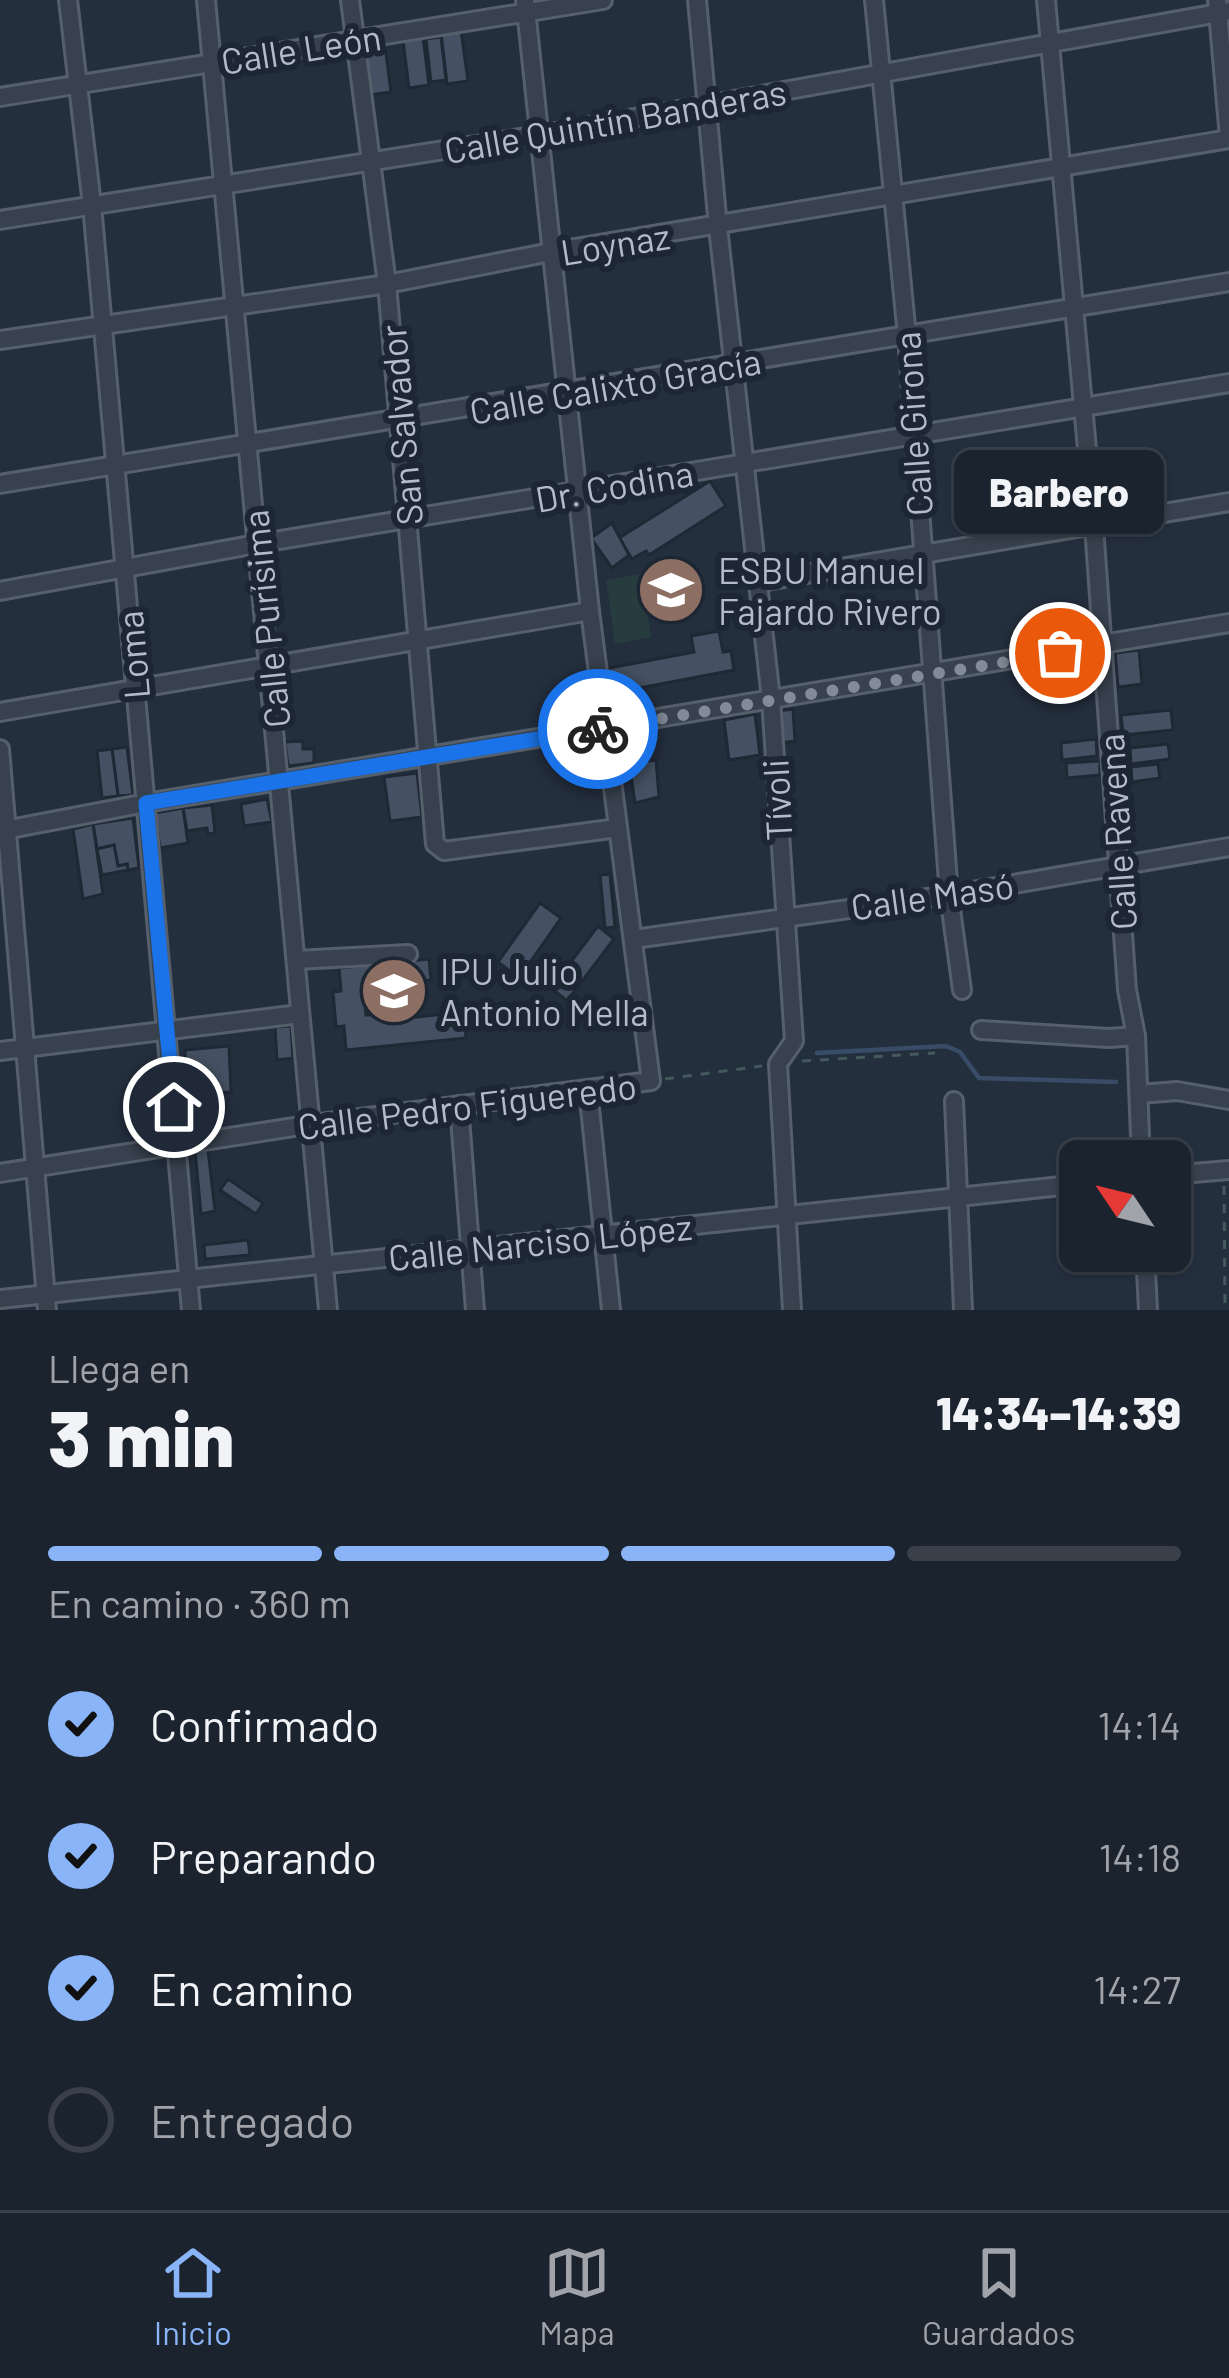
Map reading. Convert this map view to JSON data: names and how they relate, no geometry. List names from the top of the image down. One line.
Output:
{"streets":{"street":["Calle León","Calle Quintín Banderas","Loynaz","Calle Calixto Gracía","Calle Girona","San Salvador","Dr. Codina","Calle Purísima","Loma","Tívoli","Calle Ravena","Calle Masó","Calle Pedro Figueredo","Calle Narciso López"]},"crossings":[["Calle León","San Salvador"],["Calle León","Calle Purísima"],["Calle León","Loma"],["Calle Quintín Banderas","Calle Girona"],["Calle Quintín Banderas","San Salvador"],["Calle Quintín Banderas","Calle Purísima"],["Calle Quintín Banderas","Loma"],["Calle Quintín Banderas","Tívoli"],["Calle Quintín Banderas","Calle Ravena"],["Loynaz","Calle Girona"],["Loynaz","San Salvador"],["Loynaz","Calle Purísima"],["Loynaz","Loma"],["Loynaz","Tívoli"],["Loynaz","Calle Ravena"],["Calle Calixto Gracía","Calle Girona"],["Calle Calixto Gracía","San Salvador"],["Calle Calixto Gracía","Calle Purísima"],["Calle Calixto Gracía","Loma"],["Calle Calixto Gracía","Tívoli"],["Calle Calixto Gracía","Calle Ravena"],["Calle Girona","Dr. Codina"],["Calle Girona","Calle Masó"],["San Salvador","Dr. Codina"],["Dr. Codina","Calle Purísima"],["Dr. Codina","Loma"],["Dr. Codina","Tívoli"],["Dr. Codina","Calle Ravena"],["Calle Purísima","Calle Pedro Figueredo"],["Calle Purísima","Calle Narciso López"],["Loma","Calle Pedro Figueredo"],["Loma","Calle Narciso López"],["Tívoli","Calle Masó"],["Tívoli","Calle Pedro Figueredo"],["Tívoli","Calle Narciso López"],["Calle Ravena","Calle Masó"]],"places":{"school or university":["ESBU Manuel Fajardo Rivero","IPU Julio Antonio Mella"],"other":["Barbero"]},"north":"top left","page":{"bubble":"Barbero","heading":["3 min","Llega en","14:34–14:39"],"bar":"En camino · 360 m","list":[["Confirmado","14:14"],["Preparando","14:18"],["En camino","14:27"],"Entregado"],"tabs":["Inicio","Mapa","Guardados"]}}
